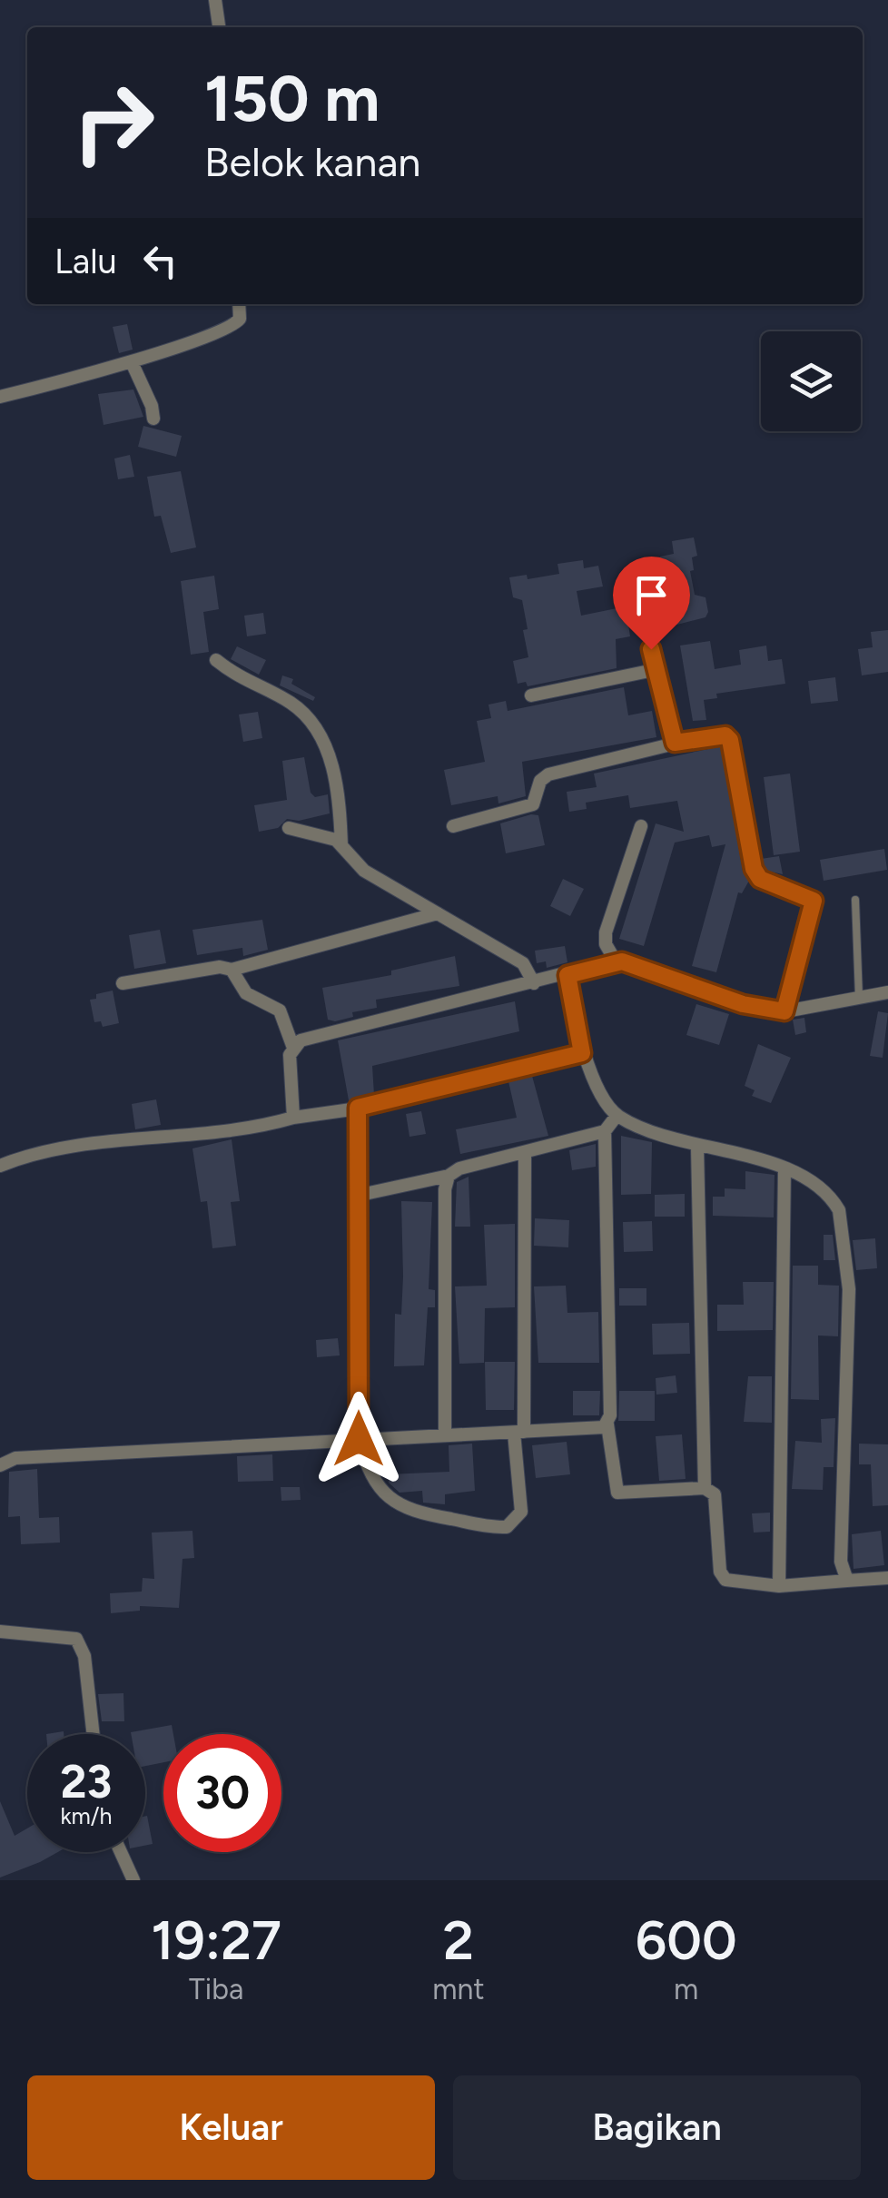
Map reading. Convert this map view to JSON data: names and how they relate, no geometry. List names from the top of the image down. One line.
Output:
{"page":{"turn":["150 m","Belok kanan"],"then":"Lalu","speed":"23 km/h","limit":"30","eta":["19:27","Tiba","2","mnt","600","m"],"buttons":["Keluar","Bagikan"]}}
